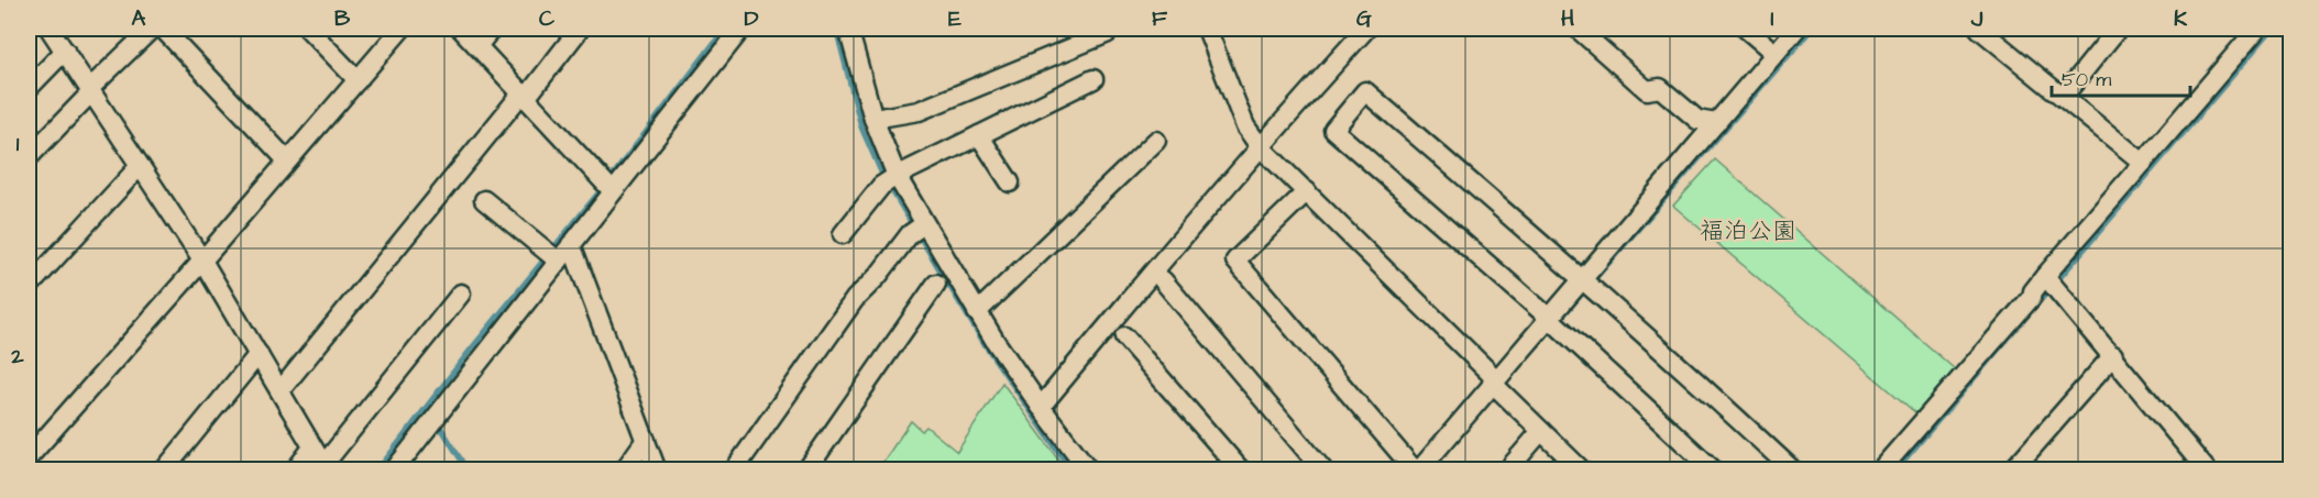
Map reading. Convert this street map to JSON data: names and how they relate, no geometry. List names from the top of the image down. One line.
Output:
{"parks":["福泊公園"],"scale_bar":"50 m","grid":{"columns":["A","B","C","D","E","F","G","H","I","J","K"],"rows":["1","2"]}}
